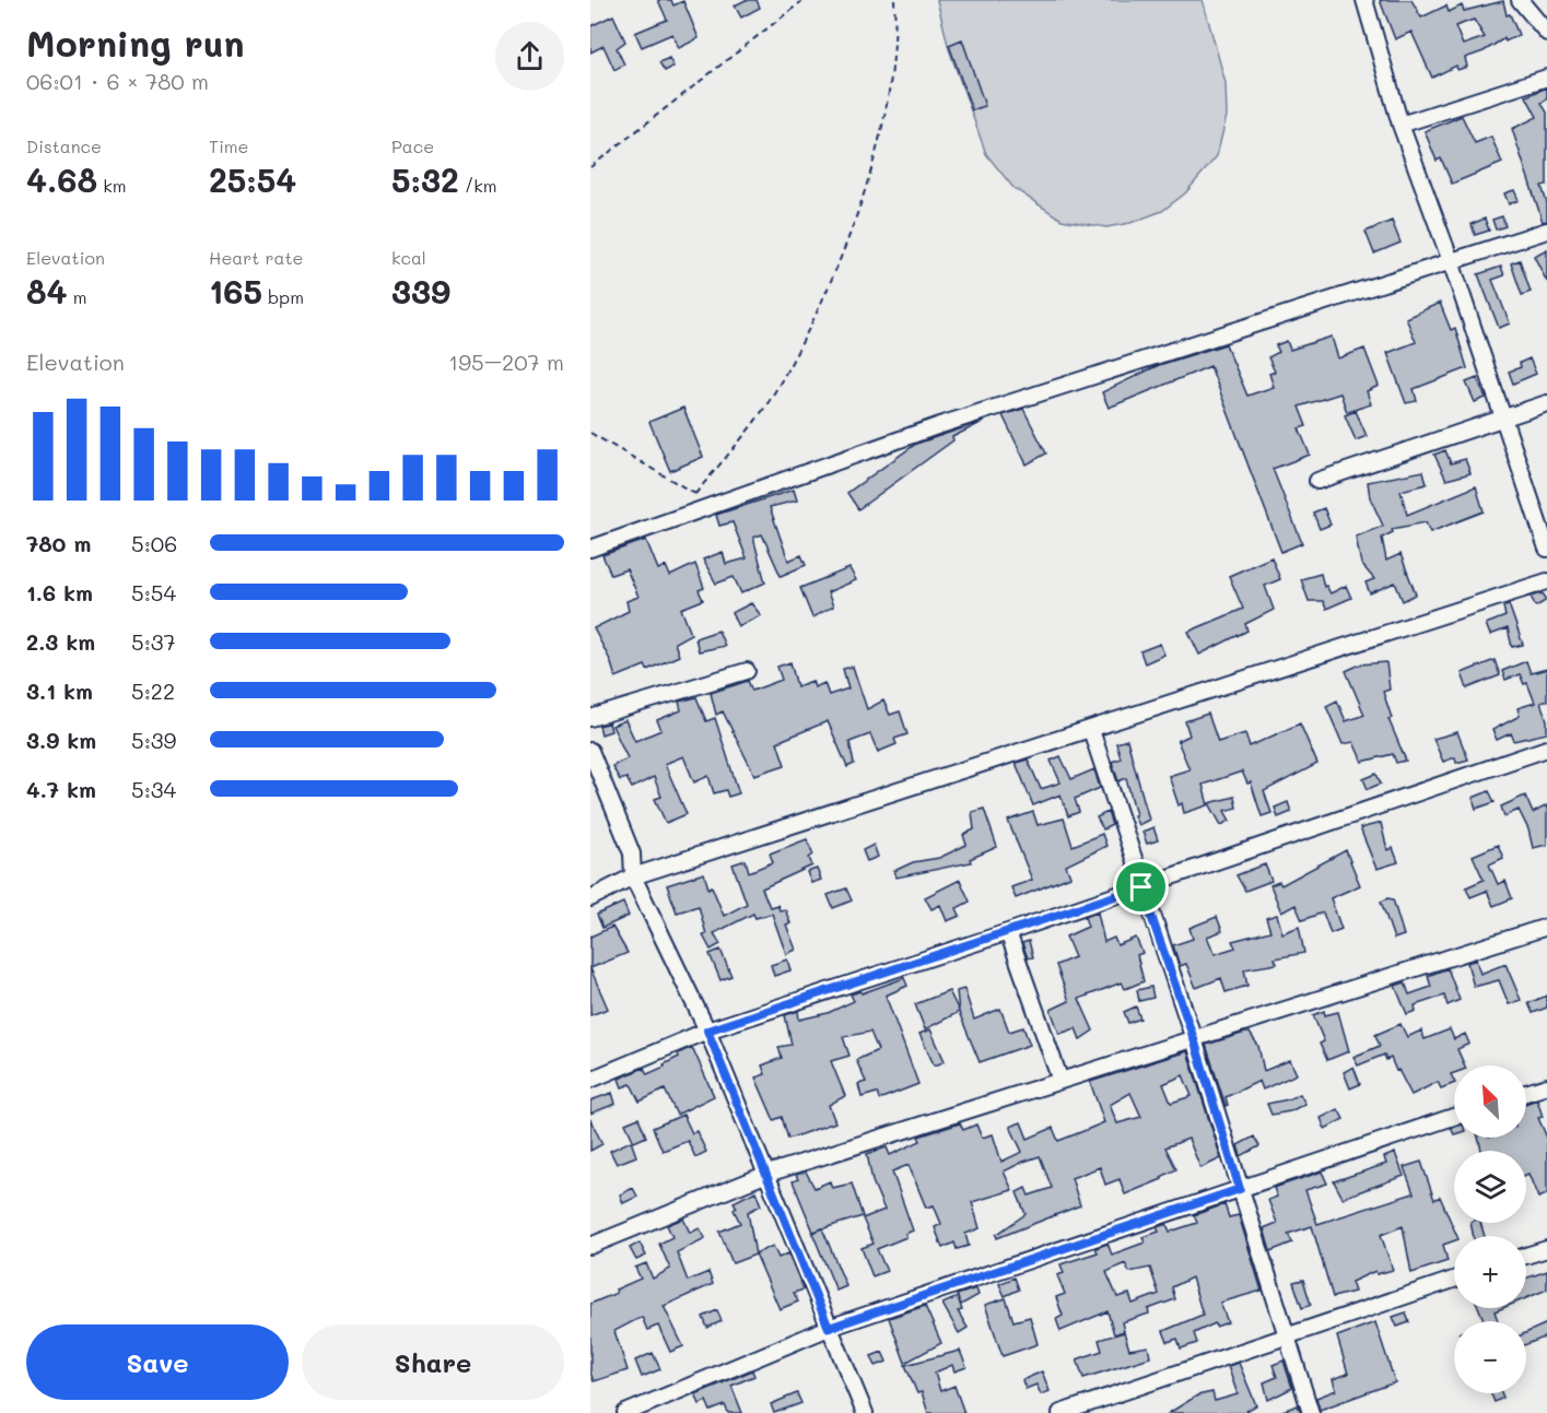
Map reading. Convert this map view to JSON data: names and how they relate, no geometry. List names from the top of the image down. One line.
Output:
{"north":"top left","page":{"heading":["Morning run","06:01 · 6 × 780 m"],"stats":[["Distance","4.68 km"],["Time","25:54"],["Pace","5:32 /km"],["Elevation","84 m"],["Heart rate","165 bpm"],["kcal","339"]],"chart":["Elevation","195–207 m"],"list":[{"name":"780 m","note":"5:06"},{"name":"1.6 km","note":"5:54"},{"name":"2.3 km","note":"5:37"},{"name":"3.1 km","note":"5:22"},{"name":"3.9 km","note":"5:39"},{"name":"4.7 km","note":"5:34"}],"map_buttons":["+","−"],"buttons":["Save","Share"]}}
